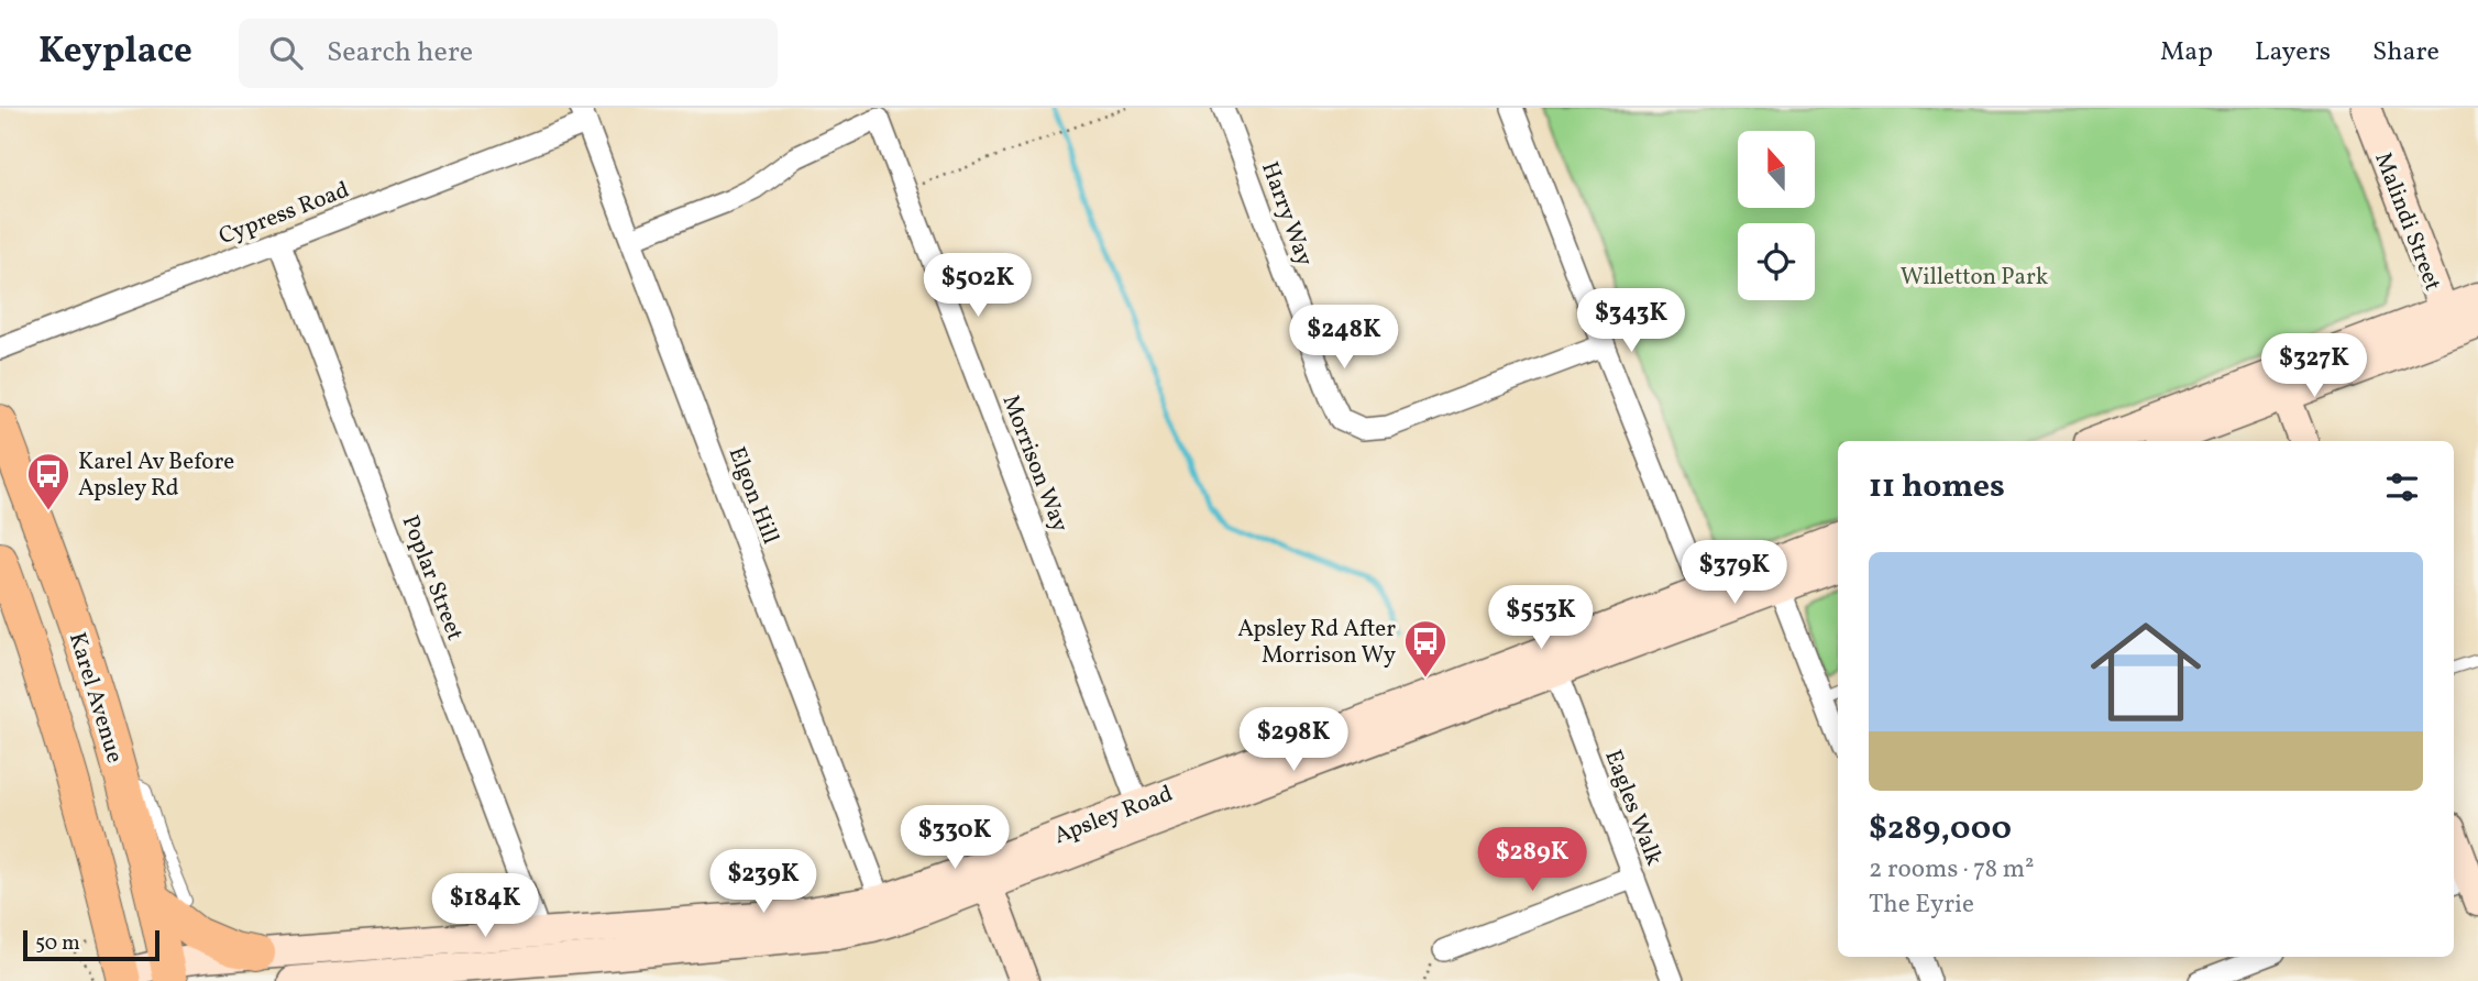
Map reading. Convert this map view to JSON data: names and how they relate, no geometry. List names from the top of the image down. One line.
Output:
{"streets":{"main road":["Malindi Street","Karel Avenue","Apsley Road"],"street":["Cypress Road","Harry Way","Morrison Way","Elgon Hill","Poplar Street","Eagles Walk"]},"crossings":[["Cypress Road","Elgon Hill"],["Cypress Road","Poplar Street"],["Morrison Way","Elgon Hill"],["Morrison Way","Apsley Road"],["Elgon Hill","Apsley Road"],["Poplar Street","Apsley Road"],["Karel Avenue","Apsley Road"],["Eagles Walk","Apsley Road"]],"parks":["Willetton Park"],"places":{"bus stop":["Karel Av Before Apsley Rd","Apsley Rd After Morrison Wy"]},"scale_bar":"50 m","north":"top","page":{"header":"Keyplace","search":"Search here","nav":["Map","Layers","Share"],"price":["$502K","$343K","$248K","$327K","$379K","$553K","$298K","$330K","$289K","$239K","$184K"],"heading":"11 homes","list":[{"name":"$289,000","note":"2 rooms · 78 m² · The Eyrie"}],"scale":"50 m"}}
